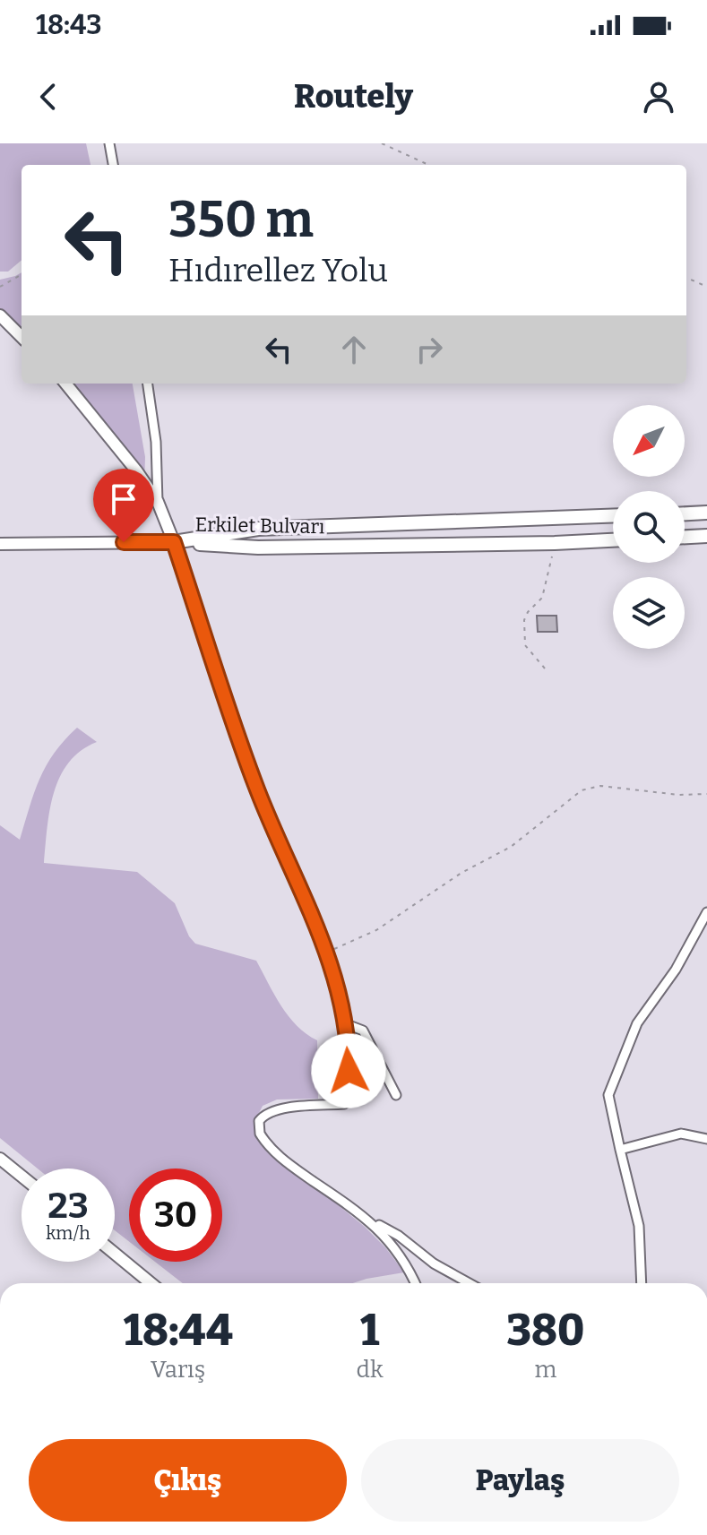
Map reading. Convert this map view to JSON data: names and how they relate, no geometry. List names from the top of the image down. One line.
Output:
{"streets":{"main road":["Erkilet Bulvarı"]},"north":"bottom left","page":{"status":"18:43","header":"Routely","turn":["350 m","Hıdırellez Yolu"],"speed":"23 km/h","limit":"30","eta":["18:44","Varış","1","dk","380","m"],"buttons":["Çıkış","Paylaş"]}}
